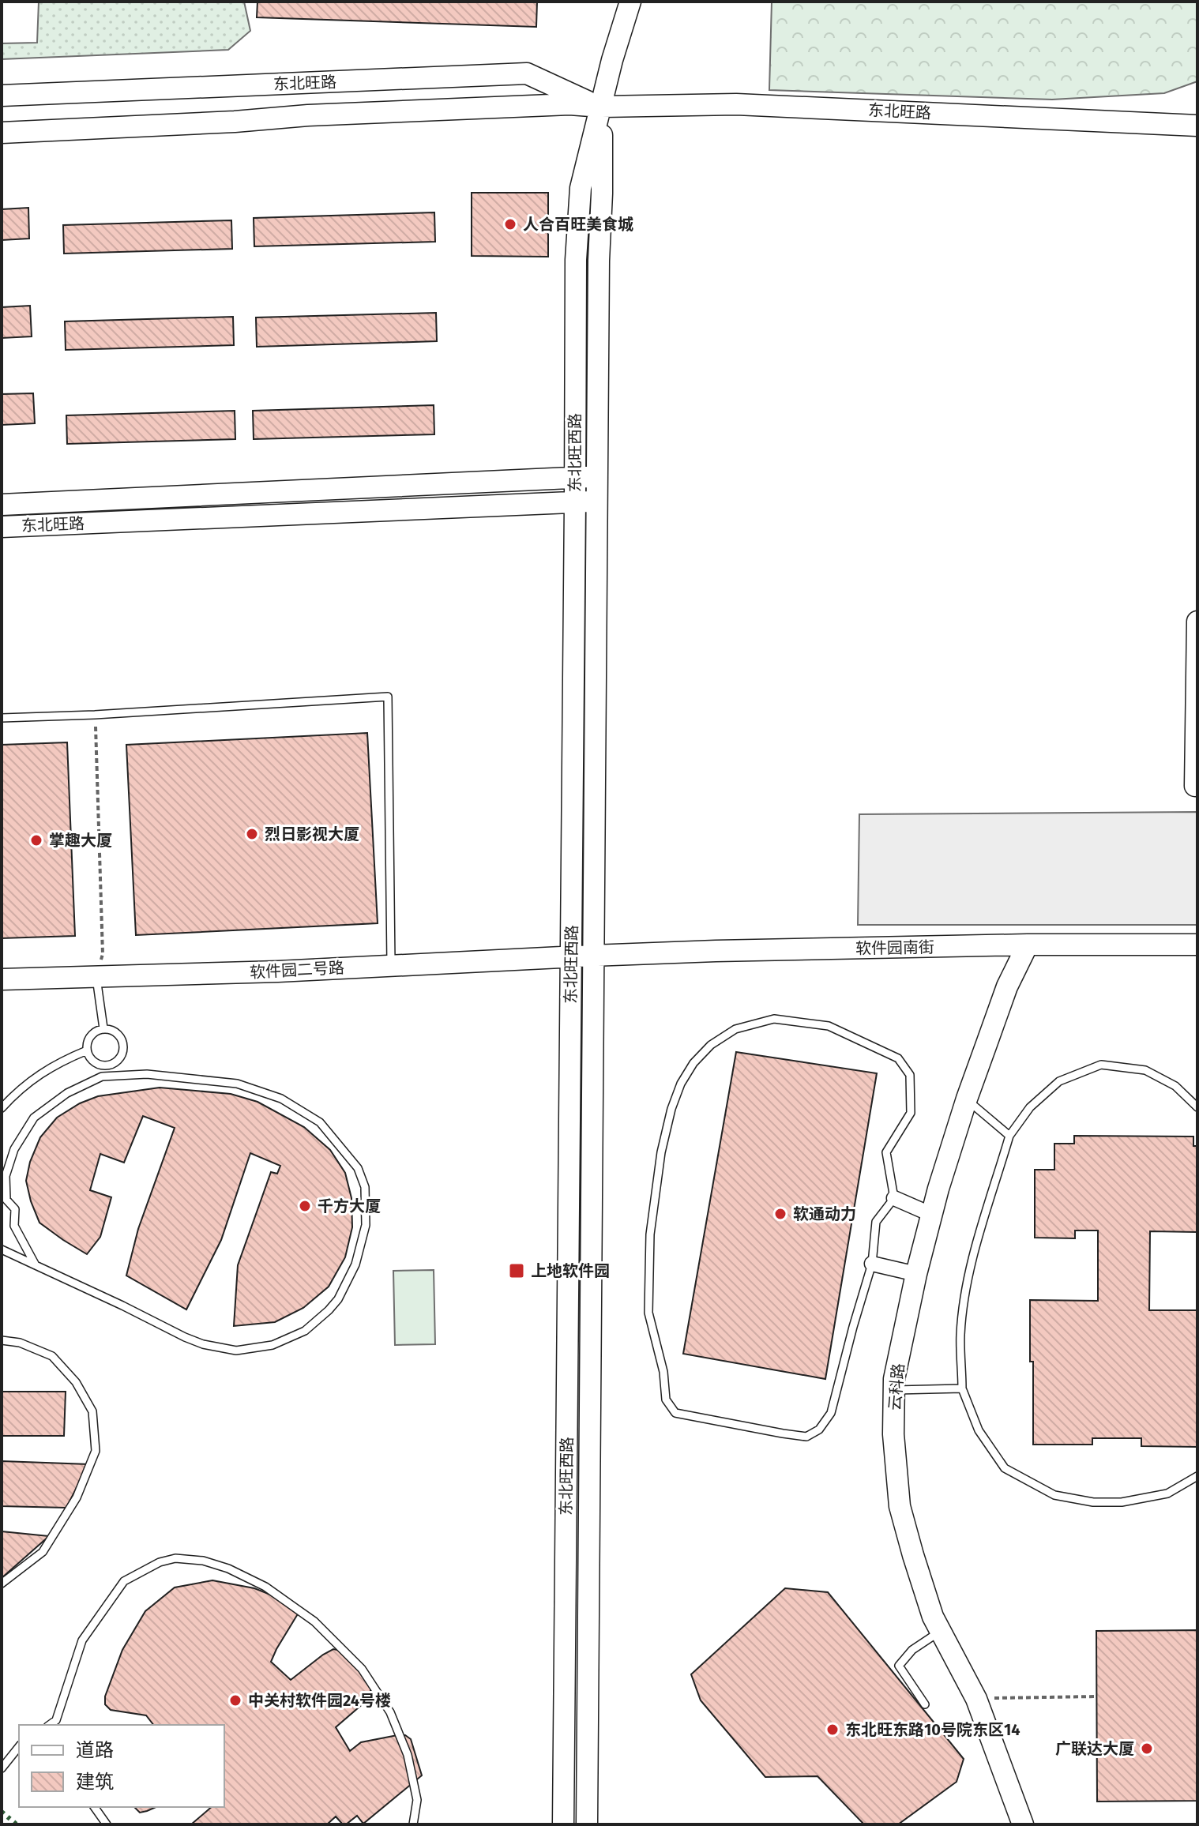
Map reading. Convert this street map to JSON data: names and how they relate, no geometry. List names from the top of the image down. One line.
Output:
{"streets":{"street":["东北旺路","东北旺西路","软件园南街","软件园二号路","云科路"]},"crossings":[["东北旺路","东北旺西路"],["东北旺西路","软件园南街"],["东北旺西路","软件园二号路"],["软件园南街","软件园二号路"],["软件园南街","云科路"]],"places":{"other":["人合百旺美食城","烈日影视大厦","掌趣大厦","千方大厦","软通动力","中关村软件园24号楼","东北旺东路10号院东区14","广联达大厦"],"transit":["上地软件园"]},"legend":["道路","建筑"]}
